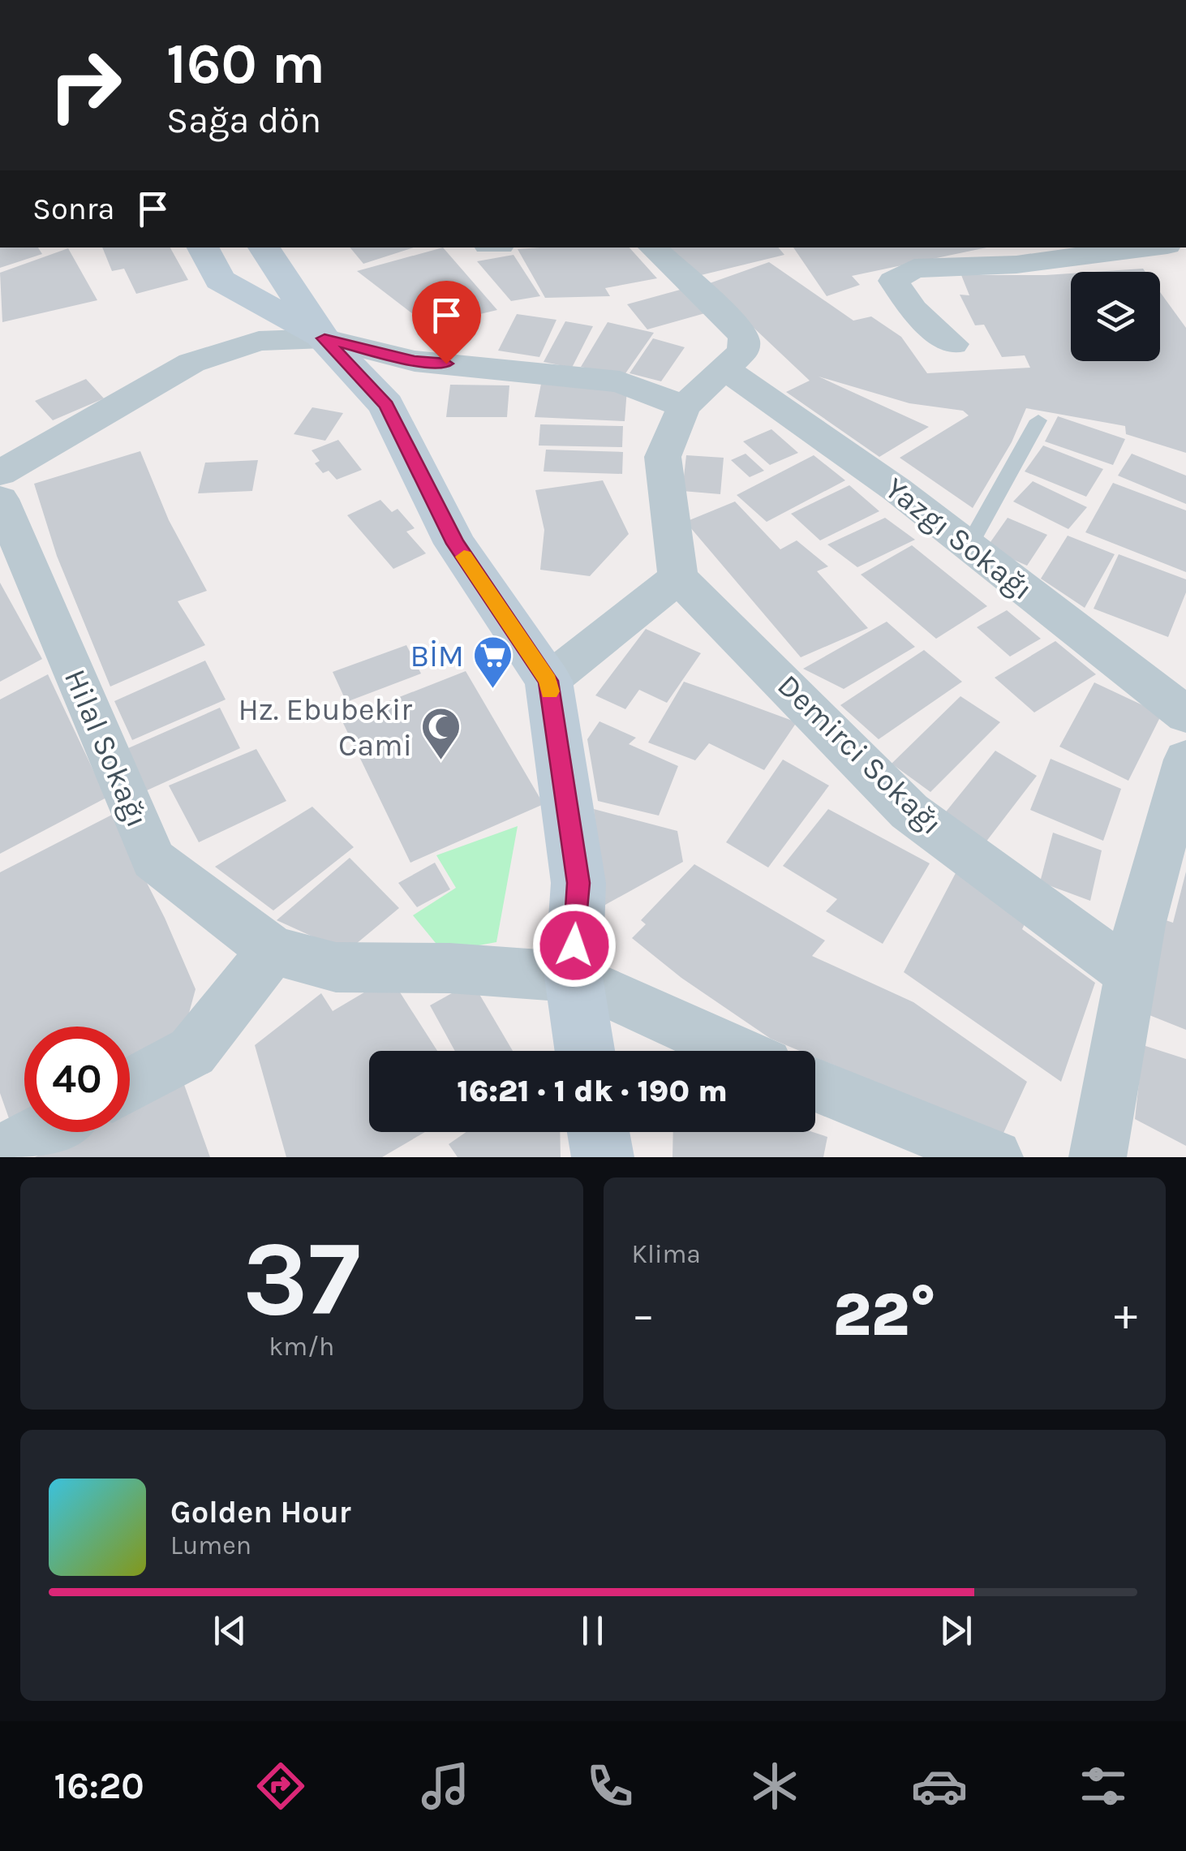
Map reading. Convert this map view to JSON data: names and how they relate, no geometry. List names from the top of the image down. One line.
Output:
{"streets":{"street":["Yazgı Sokağı","Hilal Sokağı","Demirci Sokağı"]},"places":{"supermarket":["BİM"],"mosque":["Hz. Ebubekir Cami"]},"page":{"turn":["160 m","Sağa dön"],"then":"Sonra","limit":"40","trip":"16:21 · 1 dk · 190 m","tile":[["37","km/h"],"Klima"],"heat":["−","22°","+"],"song":["Golden Hour","Lumen"],"tabs":"16:20"}}
